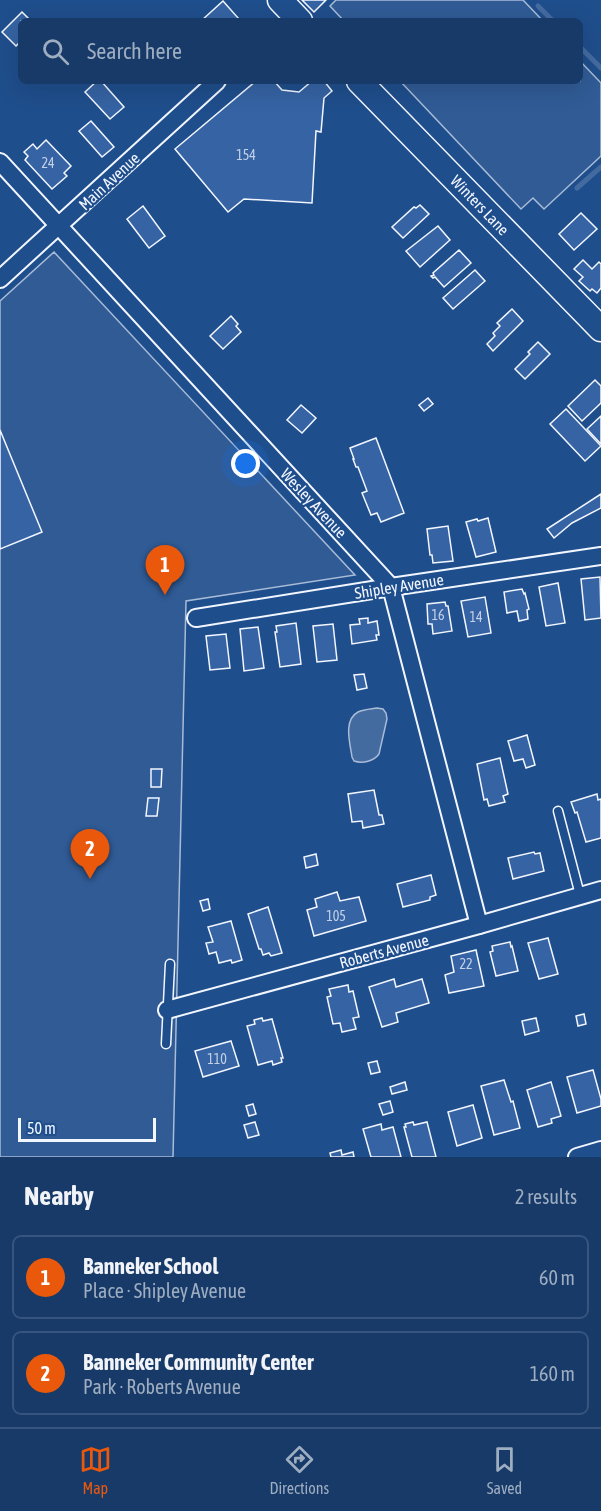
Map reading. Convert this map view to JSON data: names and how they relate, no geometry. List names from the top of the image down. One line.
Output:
{"streets":{"street":["Main Avenue","Winters Lane","Wesley Avenue","Shipley Avenue","Roberts Avenue"]},"crossings":[["Main Avenue","Wesley Avenue"],["Wesley Avenue","Shipley Avenue"],["Wesley Avenue","Roberts Avenue"]],"house_numbers":["154","24","16","14","105","22","110"],"scale_bar":"50 m","page":{"search":"Search here","pins":["1","2"],"scale":"50 m","heading":["Nearby","2 results"],"list":[{"mark":"1","name":"Banneker School","note":"Place · Shipley Avenue","value":"60 m"},{"mark":"2","name":"Banneker Community Center","note":"Park · Roberts Avenue","value":"160 m"}],"nav":["Map","Directions","Saved"]}}
